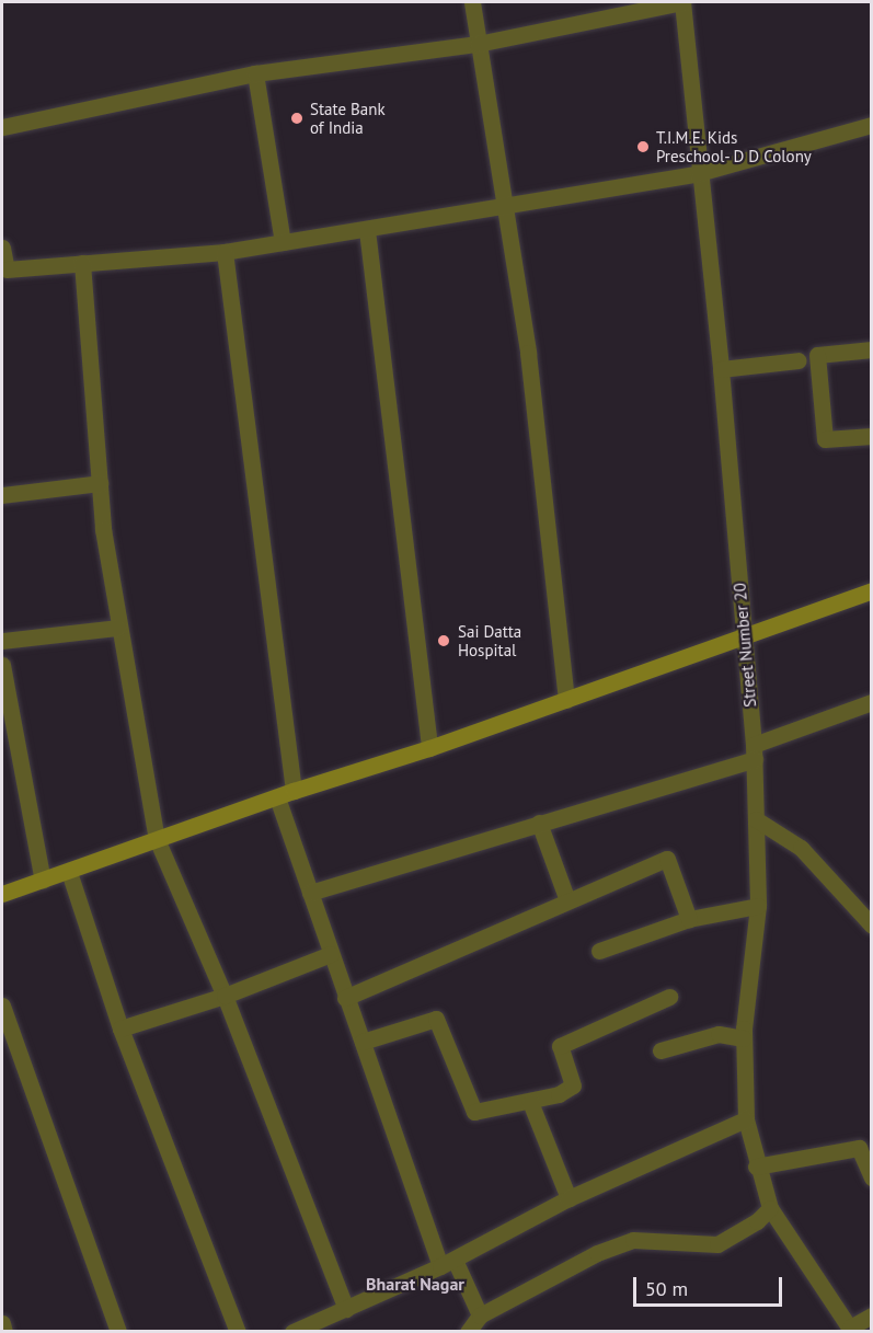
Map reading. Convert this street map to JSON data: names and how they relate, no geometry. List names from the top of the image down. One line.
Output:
{"streets":{"street":["Street Number 20"]},"districts":["Bharat Nagar"],"places":["State Bank of India","T.I.M.E. Kids Preschool- D D Colony","Sai Datta Hospital"],"scale_bar":"50 m"}
